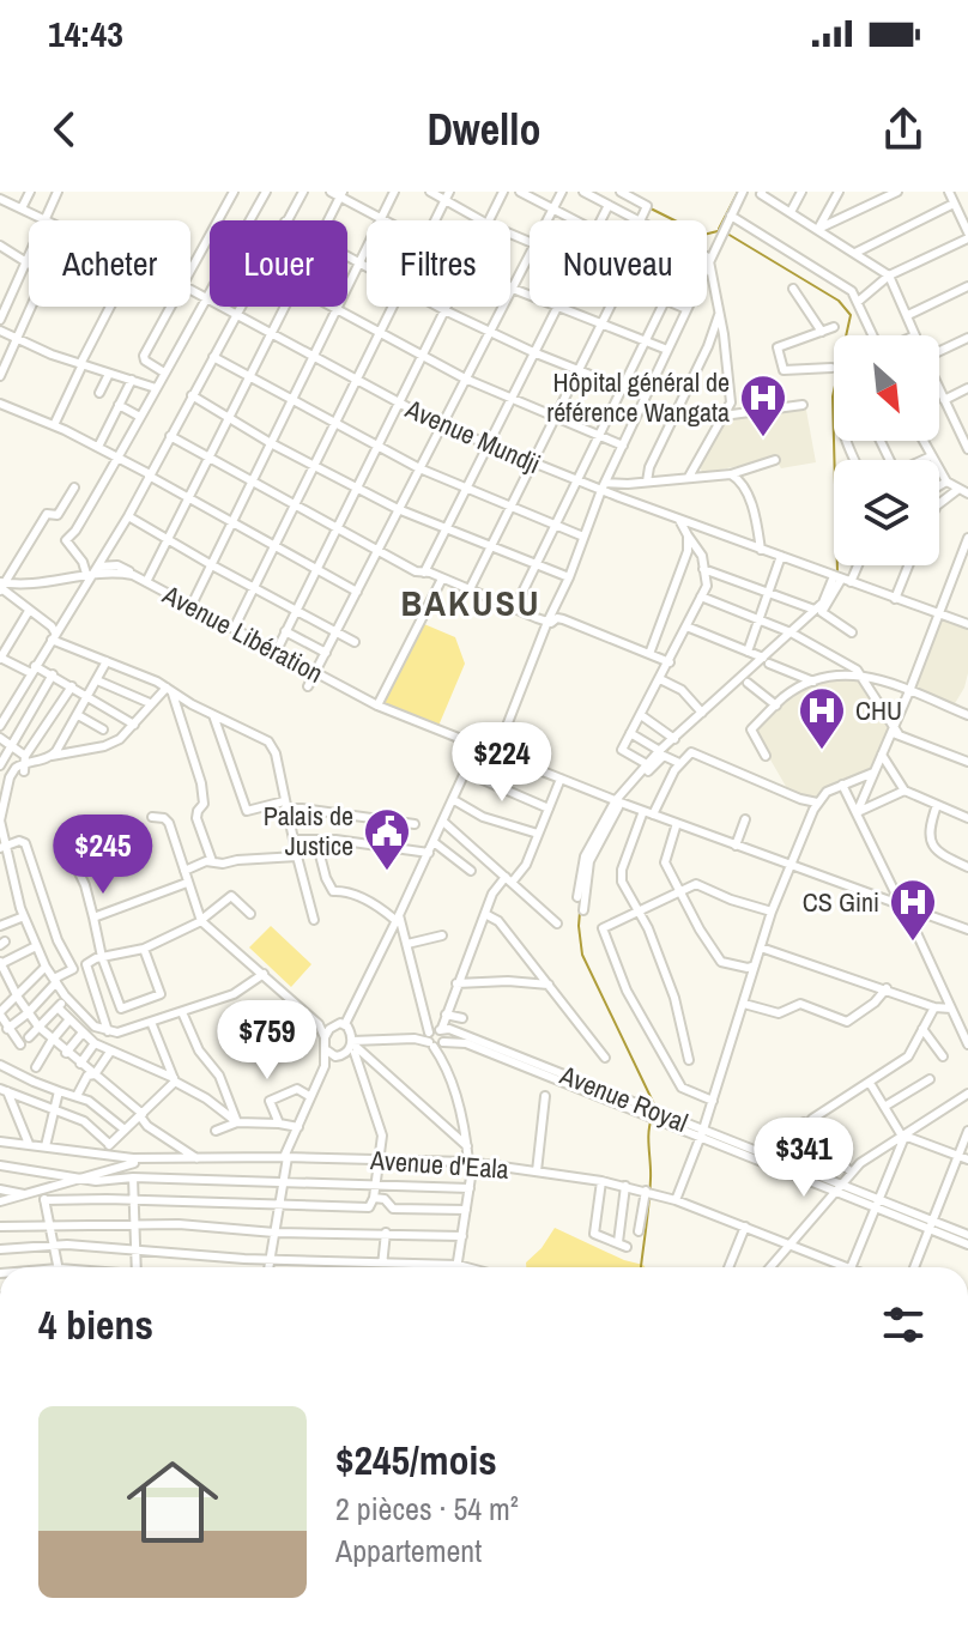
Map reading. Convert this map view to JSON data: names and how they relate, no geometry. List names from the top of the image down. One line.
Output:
{"streets":{"street":["Avenue Mundji","Avenue Libération","Avenue Royal","Avenue d'Eala"]},"districts":["BAKUSU"],"places":{"hospital":["Hôpital général de référence Wangata","CHU","CS Gini"],"public building":["Palais de Justice"]},"north":"bottom right","page":{"status":"14:43","header":"Dwello","chip":["Acheter","Louer","Filtres","Nouveau"],"price":["$224","$245","$759","$341"],"heading":"4 biens","list":[{"name":"$245/mois","note":"2 pièces · 54 m² · Appartement"}]}}
